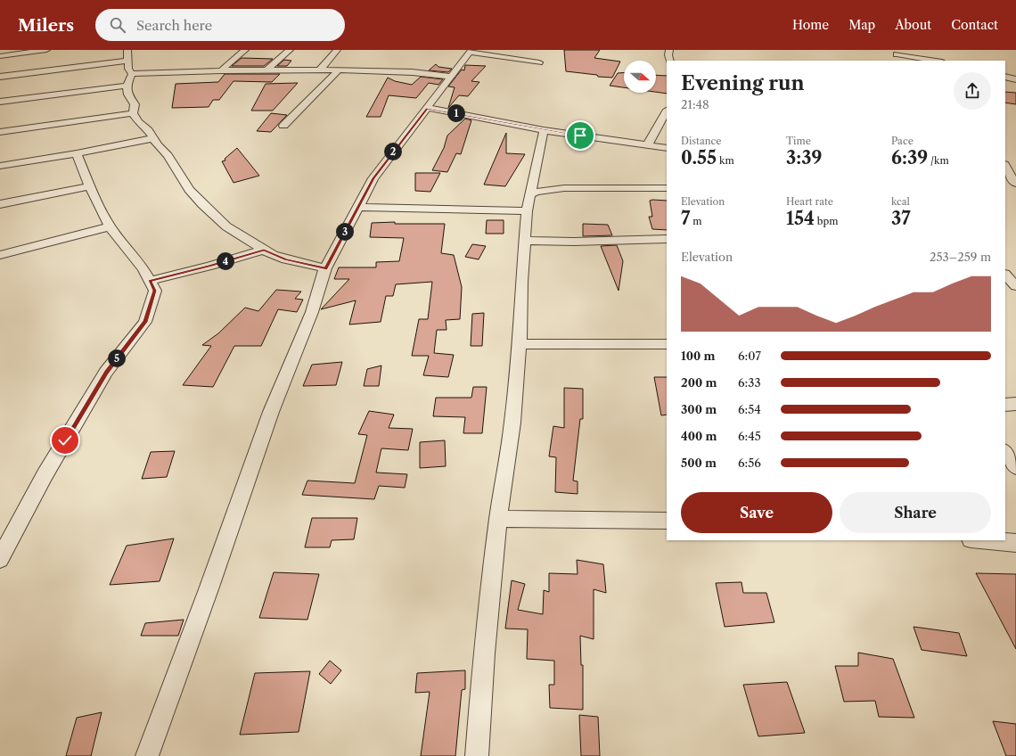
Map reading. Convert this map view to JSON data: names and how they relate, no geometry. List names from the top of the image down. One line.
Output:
{"north":"right","page":{"header":"Milers","search":"Search here","nav":["Home","Map","About","Contact"],"heading":["Evening run","21:48"],"pins":["1","2","3","4","5"],"stats":[["Distance","0.55 km"],["Time","3:39"],["Pace","6:39 /km"],["Elevation","7 m"],["Heart rate","154 bpm"],["kcal","37"]],"chart":["Elevation","253–259 m"],"list":[{"name":"100 m","note":"6:07"},{"name":"200 m","note":"6:33"},{"name":"300 m","note":"6:54"},{"name":"400 m","note":"6:45"},{"name":"500 m","note":"6:56"}],"buttons":["Save","Share"]}}
